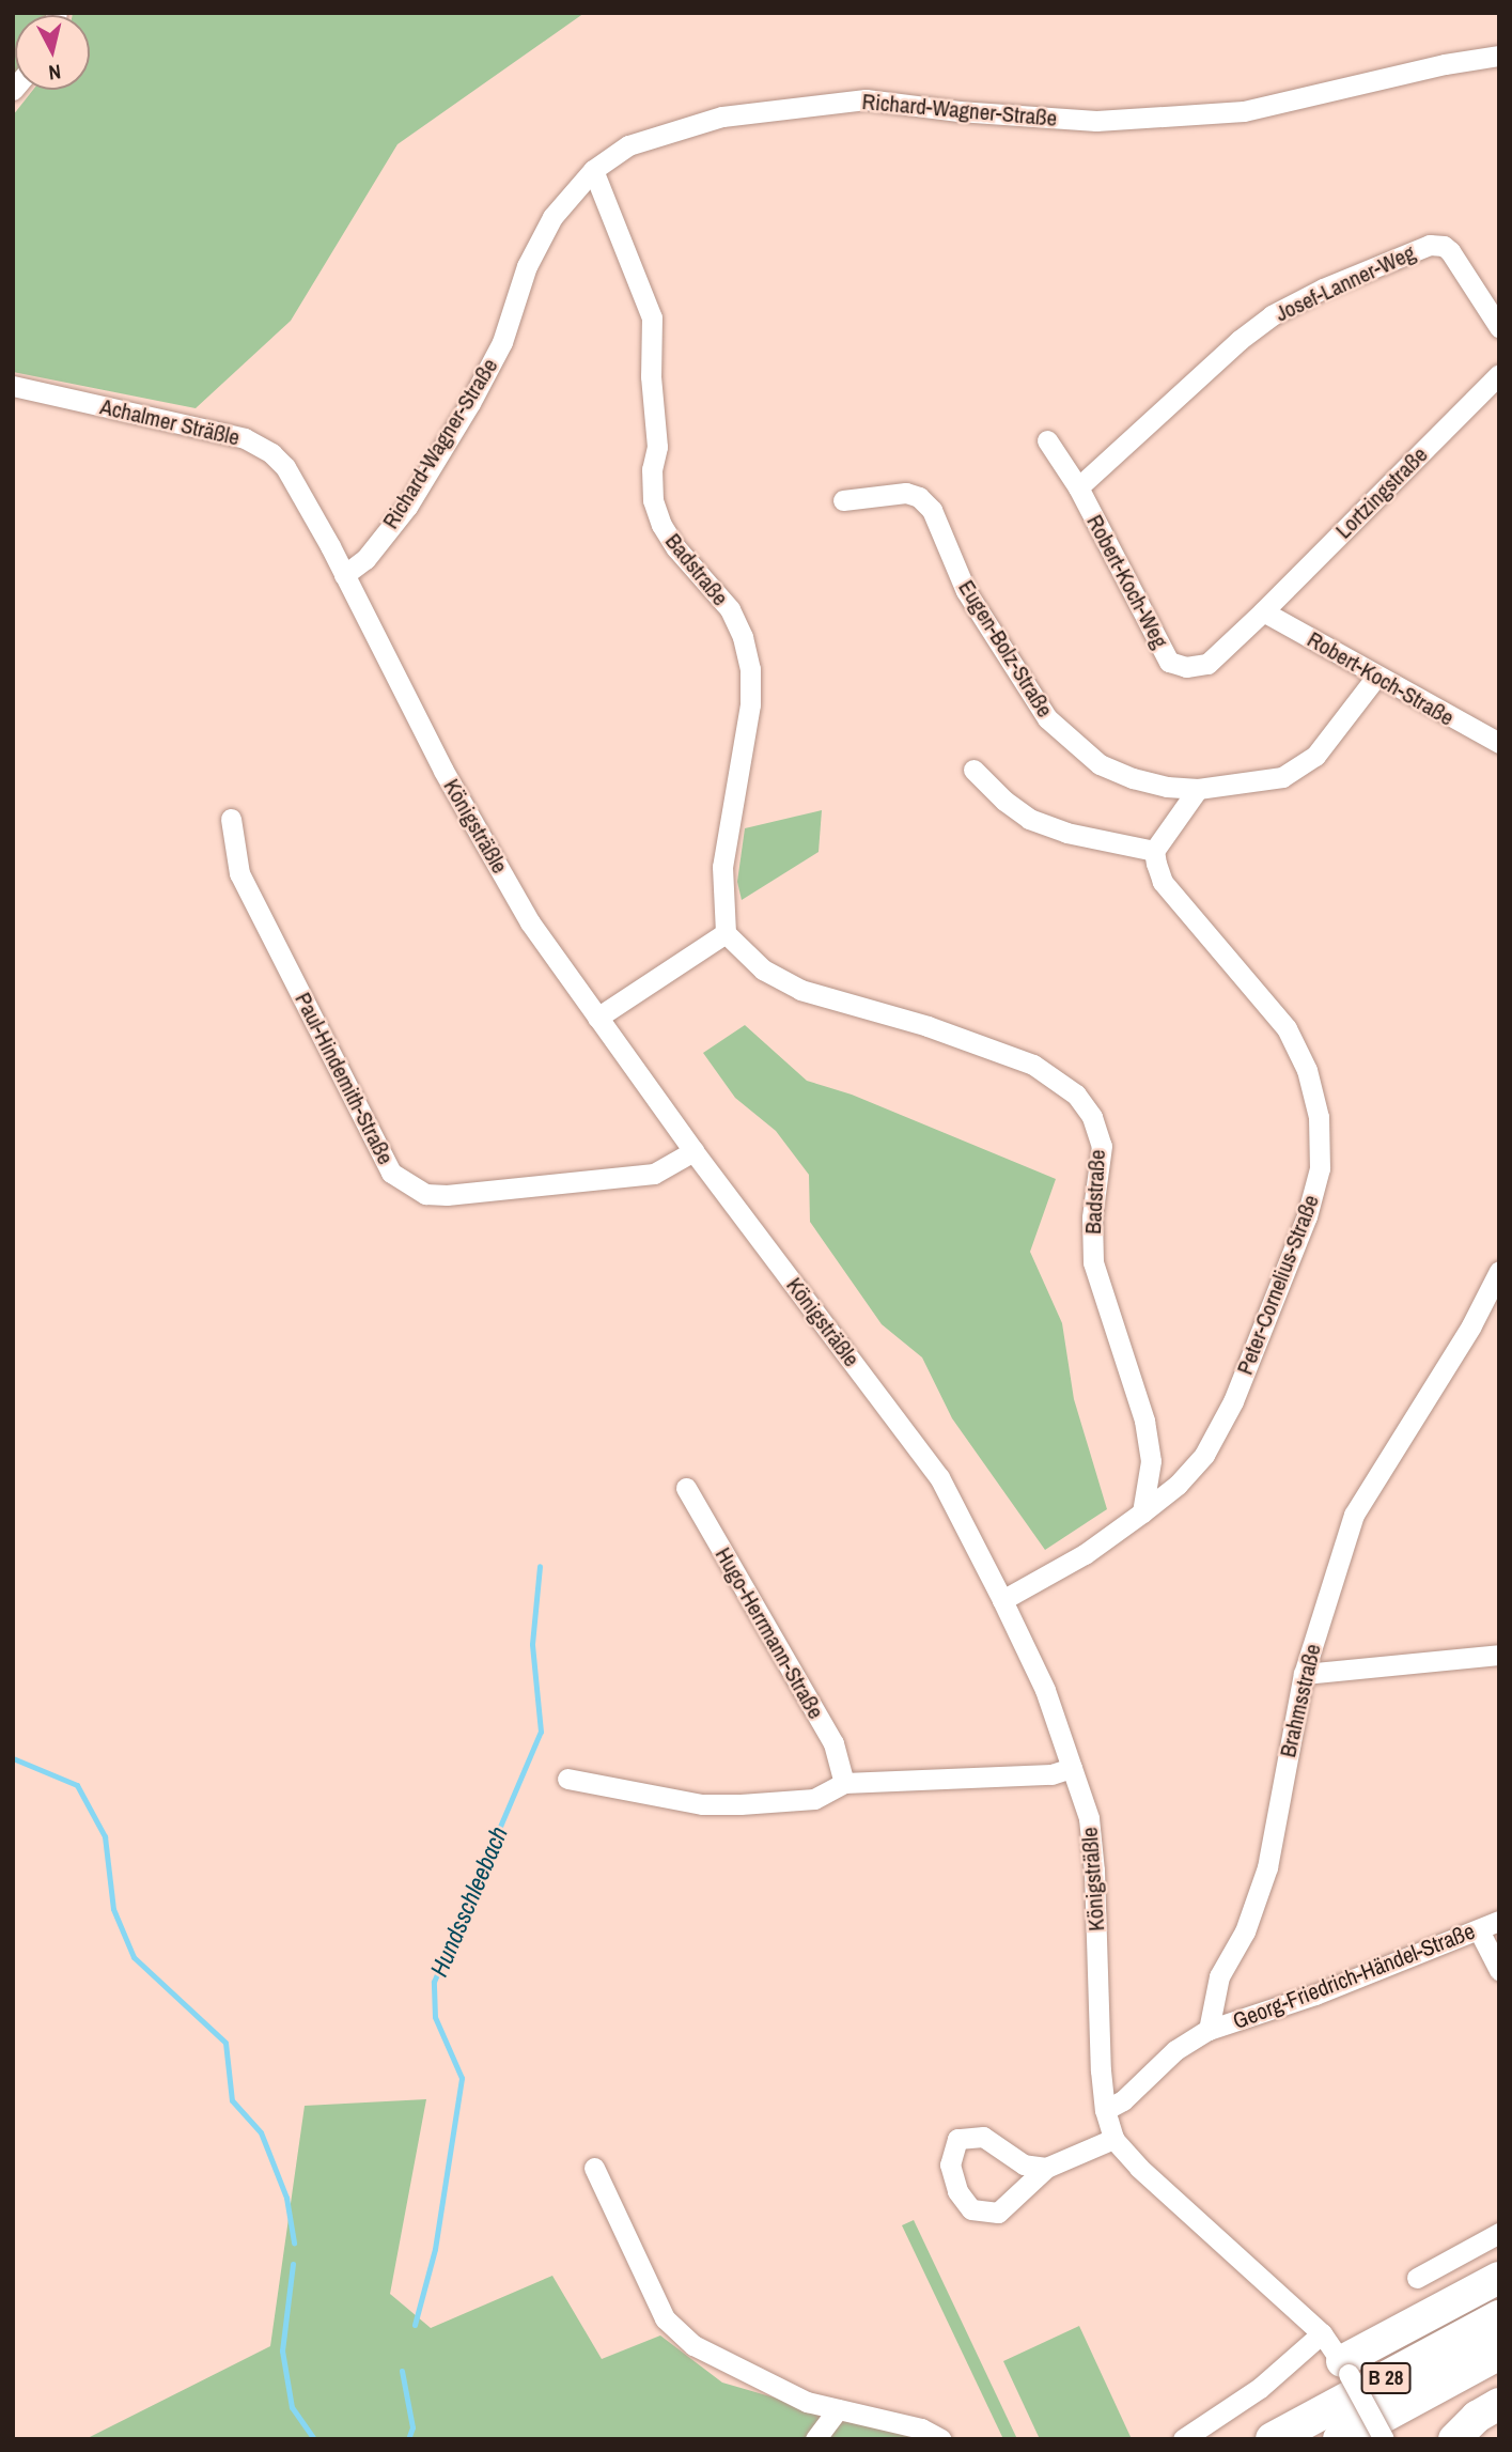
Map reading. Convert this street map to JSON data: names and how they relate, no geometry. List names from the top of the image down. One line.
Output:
{"streets":{"highway":["B 28"],"street":["Richard-Wagner-Straße","Josef-Lanner-Weg","Achalmer Sträßle","Lortzingstraße","Badstraße","Robert-Koch-Weg","Eugen-Bolz-Straße","Robert-Koch-Straße","Königsträßle","Paul-Hindemith-Straße","Peter-Cornelius-Straße","Hugo-Herrmann-Straße","Brahmsstraße","Georg-Friedrich-Händel-Straße"]},"crossings":[["Richard-Wagner-Straße","Achalmer Sträßle"],["Richard-Wagner-Straße","Badstraße"],["Richard-Wagner-Straße","Königsträßle"],["Josef-Lanner-Weg","Robert-Koch-Weg"],["Achalmer Sträßle","Königsträßle"],["Lortzingstraße","Robert-Koch-Weg"],["Lortzingstraße","Robert-Koch-Straße"],["Badstraße","Peter-Cornelius-Straße"],["Robert-Koch-Weg","Robert-Koch-Straße"],["Eugen-Bolz-Straße","Robert-Koch-Straße"],["Königsträßle","Paul-Hindemith-Straße"],["Brahmsstraße","Georg-Friedrich-Händel-Straße"]],"water":["Hundsschleebach"],"north":"bottom"}
